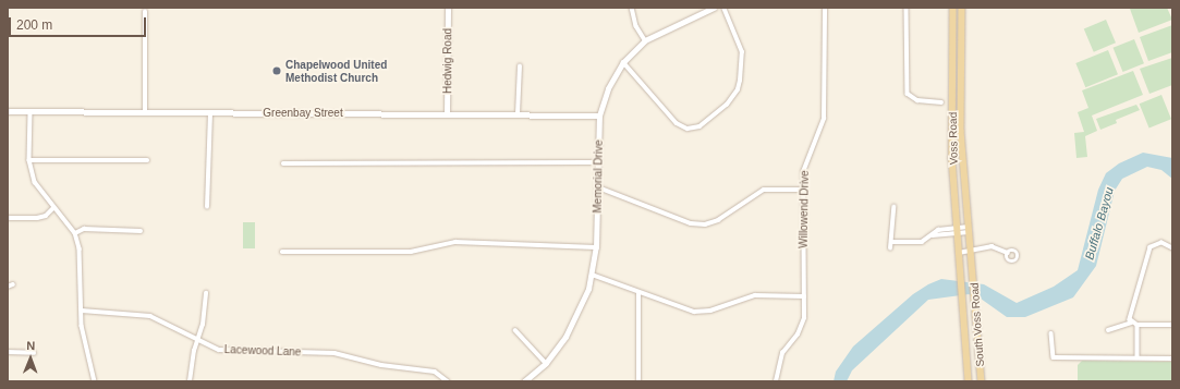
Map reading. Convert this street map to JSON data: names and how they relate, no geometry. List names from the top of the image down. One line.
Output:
{"streets":{"main road":["Voss Road","South Voss Road"],"street":["Hedwig Road","Greenbay Street","Memorial Drive","Willowend Drive","Lacewood Lane"]},"crossings":[["Hedwig Road","Greenbay Street"],["Greenbay Street","Memorial Drive"],["Voss Road","South Voss Road"]],"water":["Buffalo Bayou"],"places":["Chapelwood United Methodist Church"],"scale_bar":"200 m","north":"top"}
